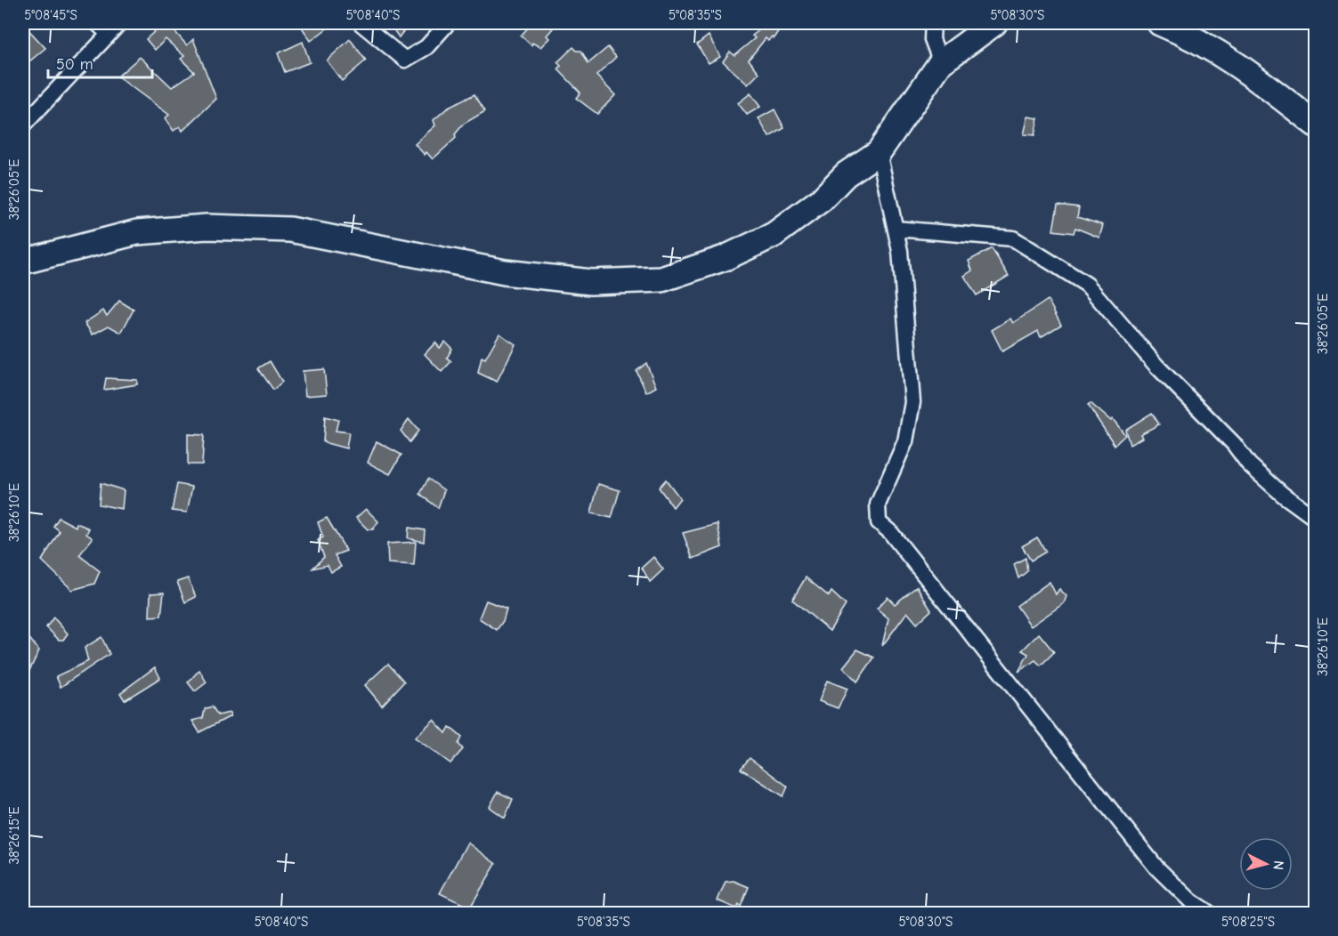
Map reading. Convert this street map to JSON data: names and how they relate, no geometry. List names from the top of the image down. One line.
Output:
{"scale_bar":"50 m","north":"right","coordinates":["5°08'45\"S","5°08'40\"S","5°08'35\"S","5°08'30\"S","38°26'05\"E","38°26'10\"E","38°26'15\"E","5°08'25\"S"]}
